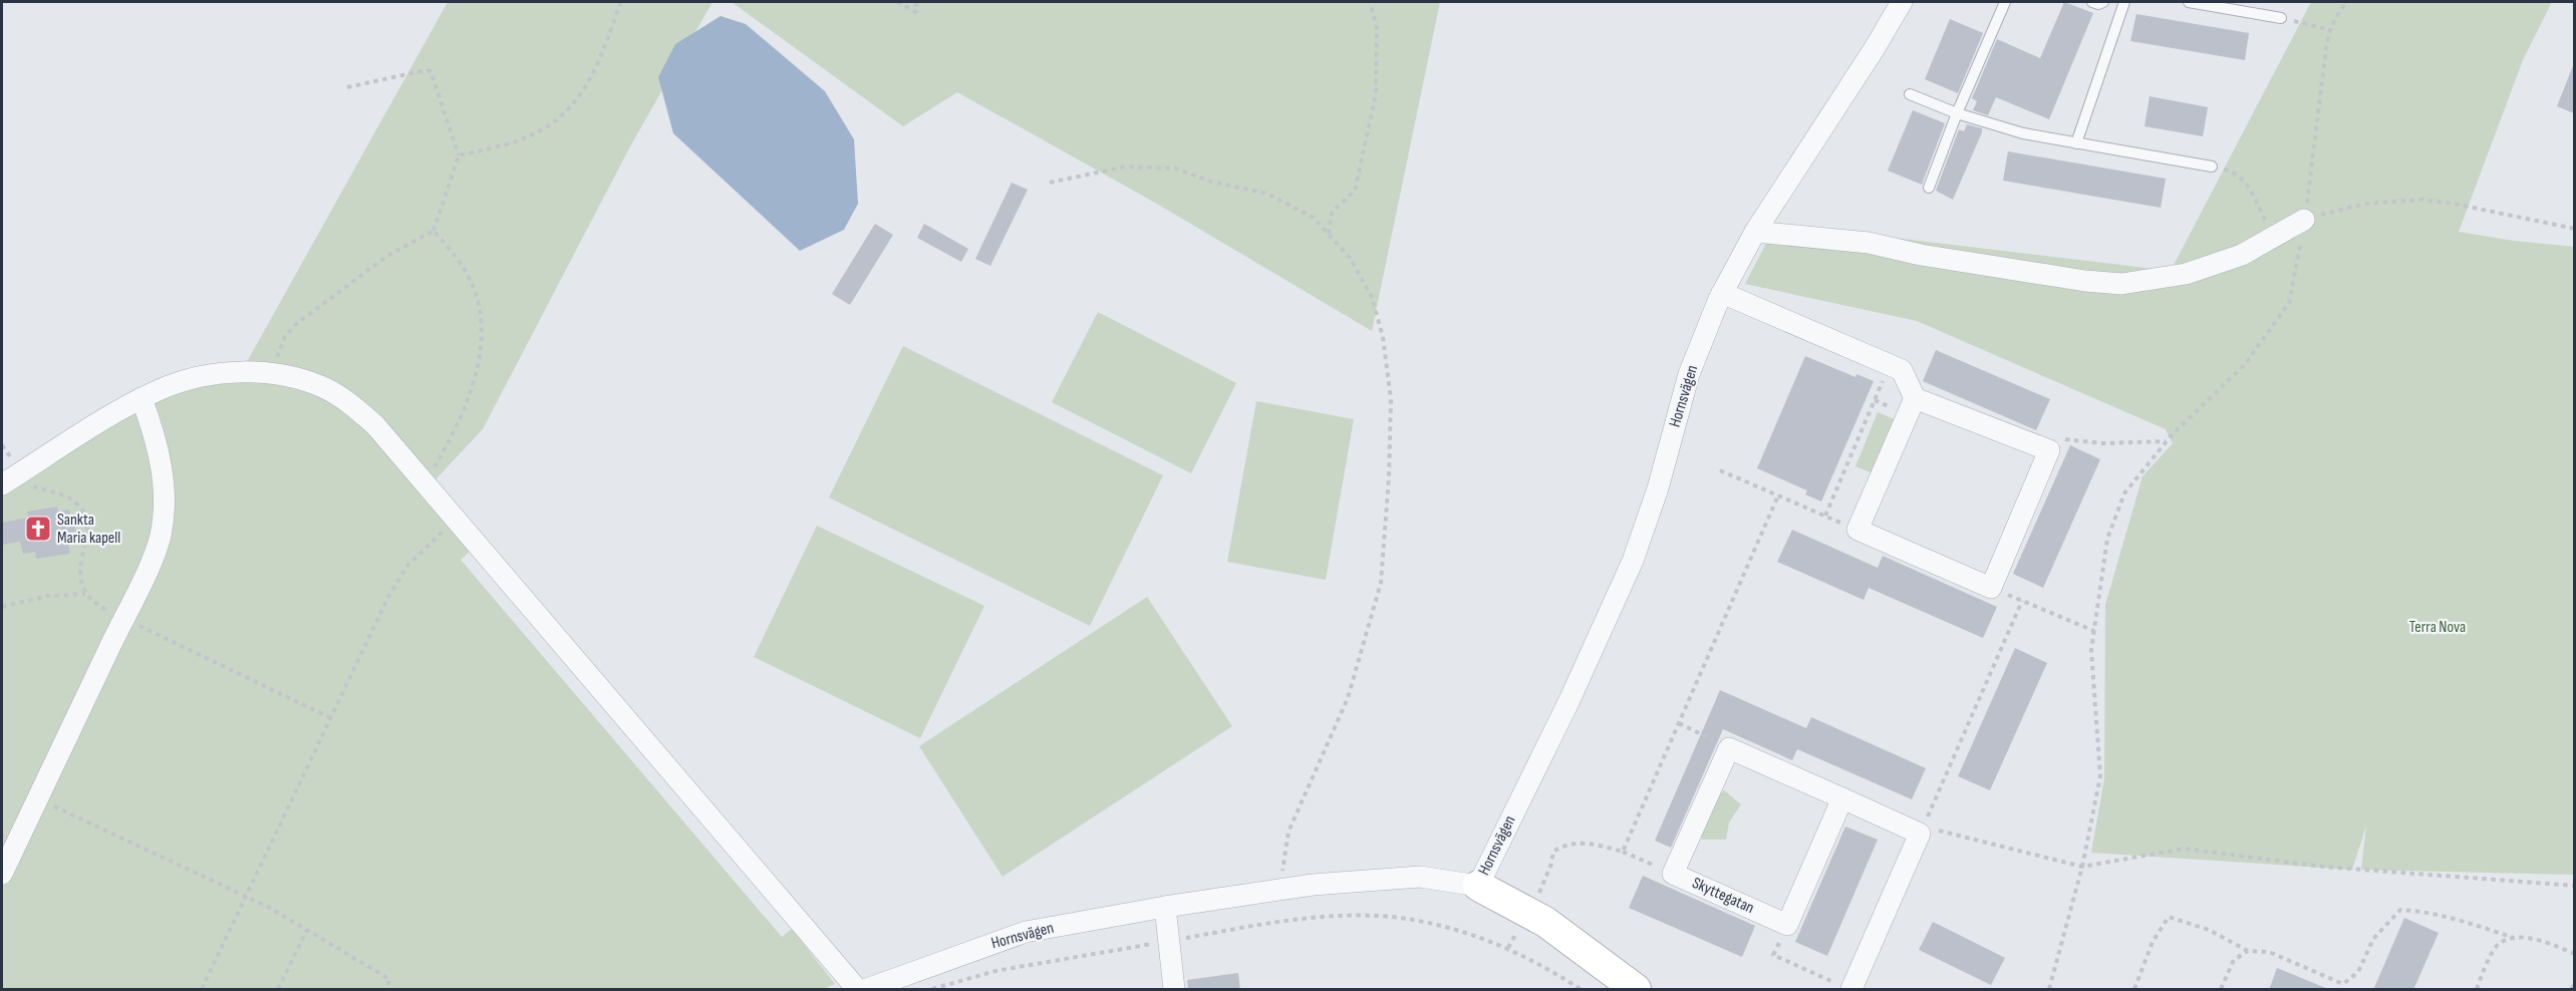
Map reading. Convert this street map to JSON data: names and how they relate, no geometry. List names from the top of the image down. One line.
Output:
{"streets":{"street":["Hornsvägen","Skyttegatan"]},"parks":["Terra Nova"],"places":{"church":["Sankta Maria kapell"]}}
